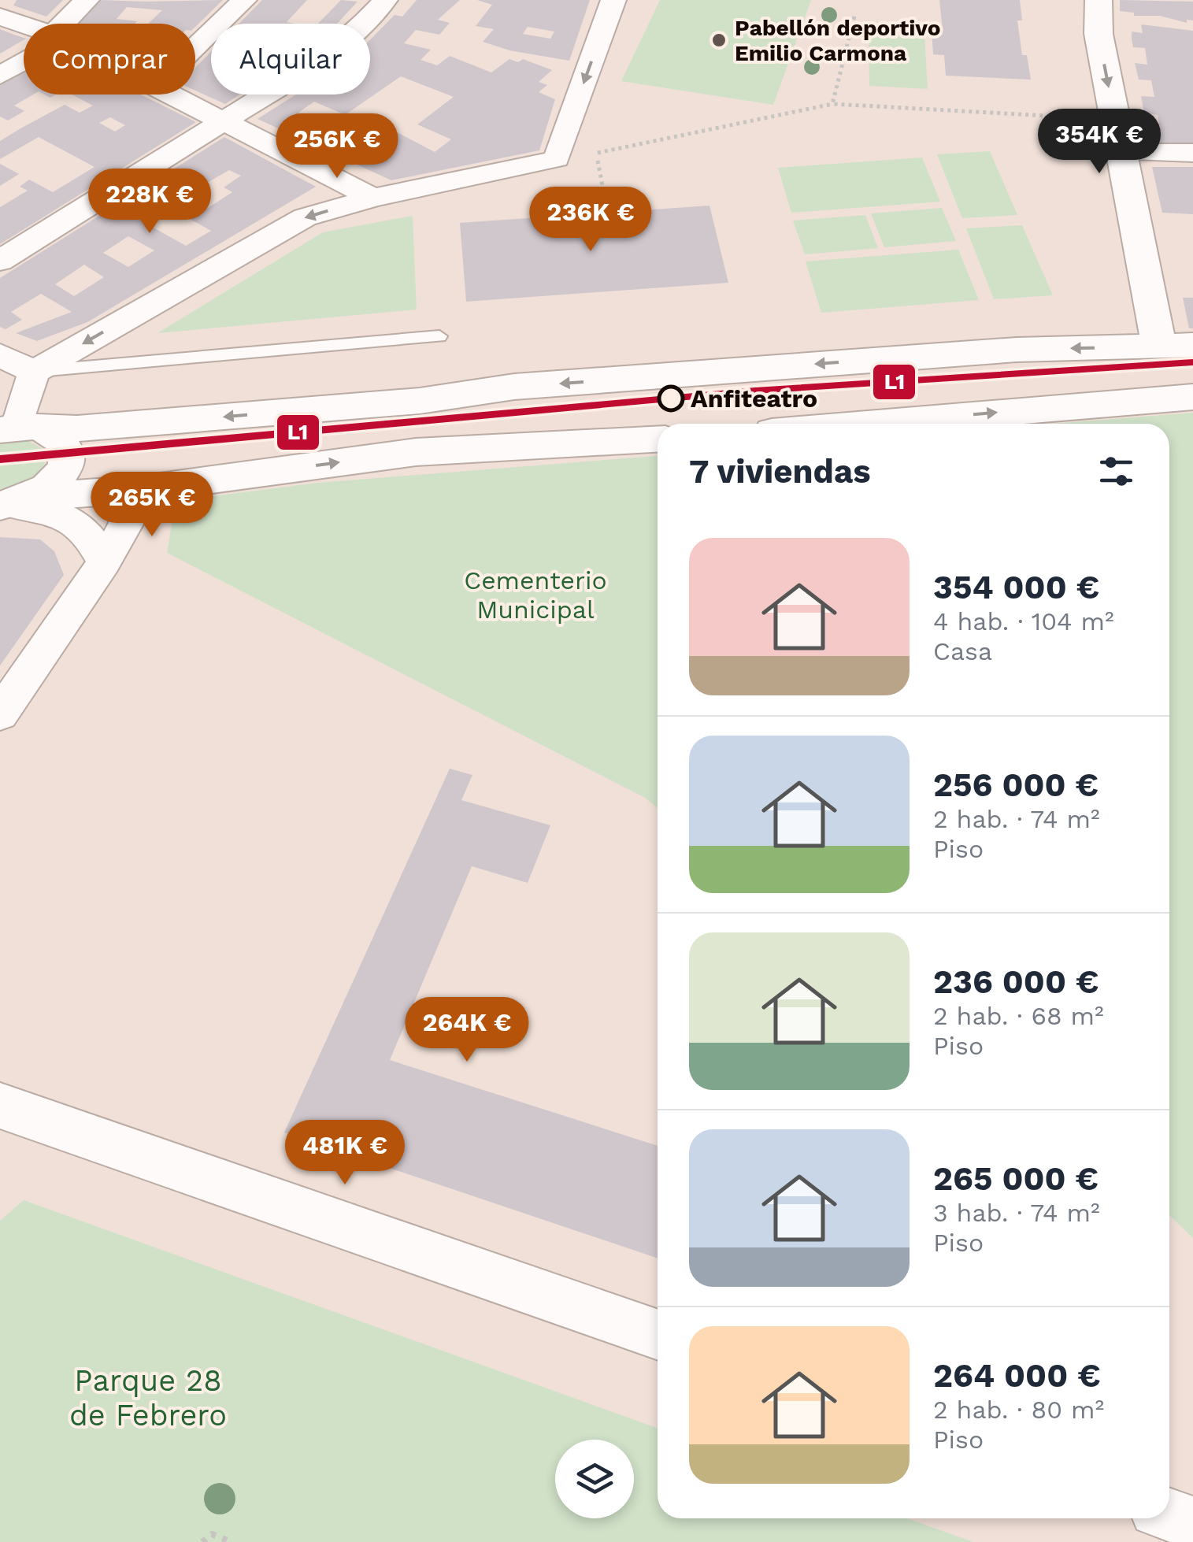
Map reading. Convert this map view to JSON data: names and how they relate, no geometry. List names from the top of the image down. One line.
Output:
{"parks":["Cementerio Municipal","Parque 28 de Febrero"],"places":["Pabellón deportivo Emilio Carmona","Anfiteatro"],"lines":["transit line L1"],"page":{"chip":["Comprar","Alquilar"],"price":["354K €","256K €","228K €","236K €","265K €","264K €","481K €"],"heading":"7 viviendas","list":[{"name":"354 000 €","note":"4 hab. · 104 m² · Casa"},{"name":"256 000 €","note":"2 hab. · 74 m² · Piso"},{"name":"236 000 €","note":"2 hab. · 68 m² · Piso"},{"name":"265 000 €","note":"3 hab. · 74 m² · Piso"},{"name":"264 000 €","note":"2 hab. · 80 m² · Piso"}]}}
